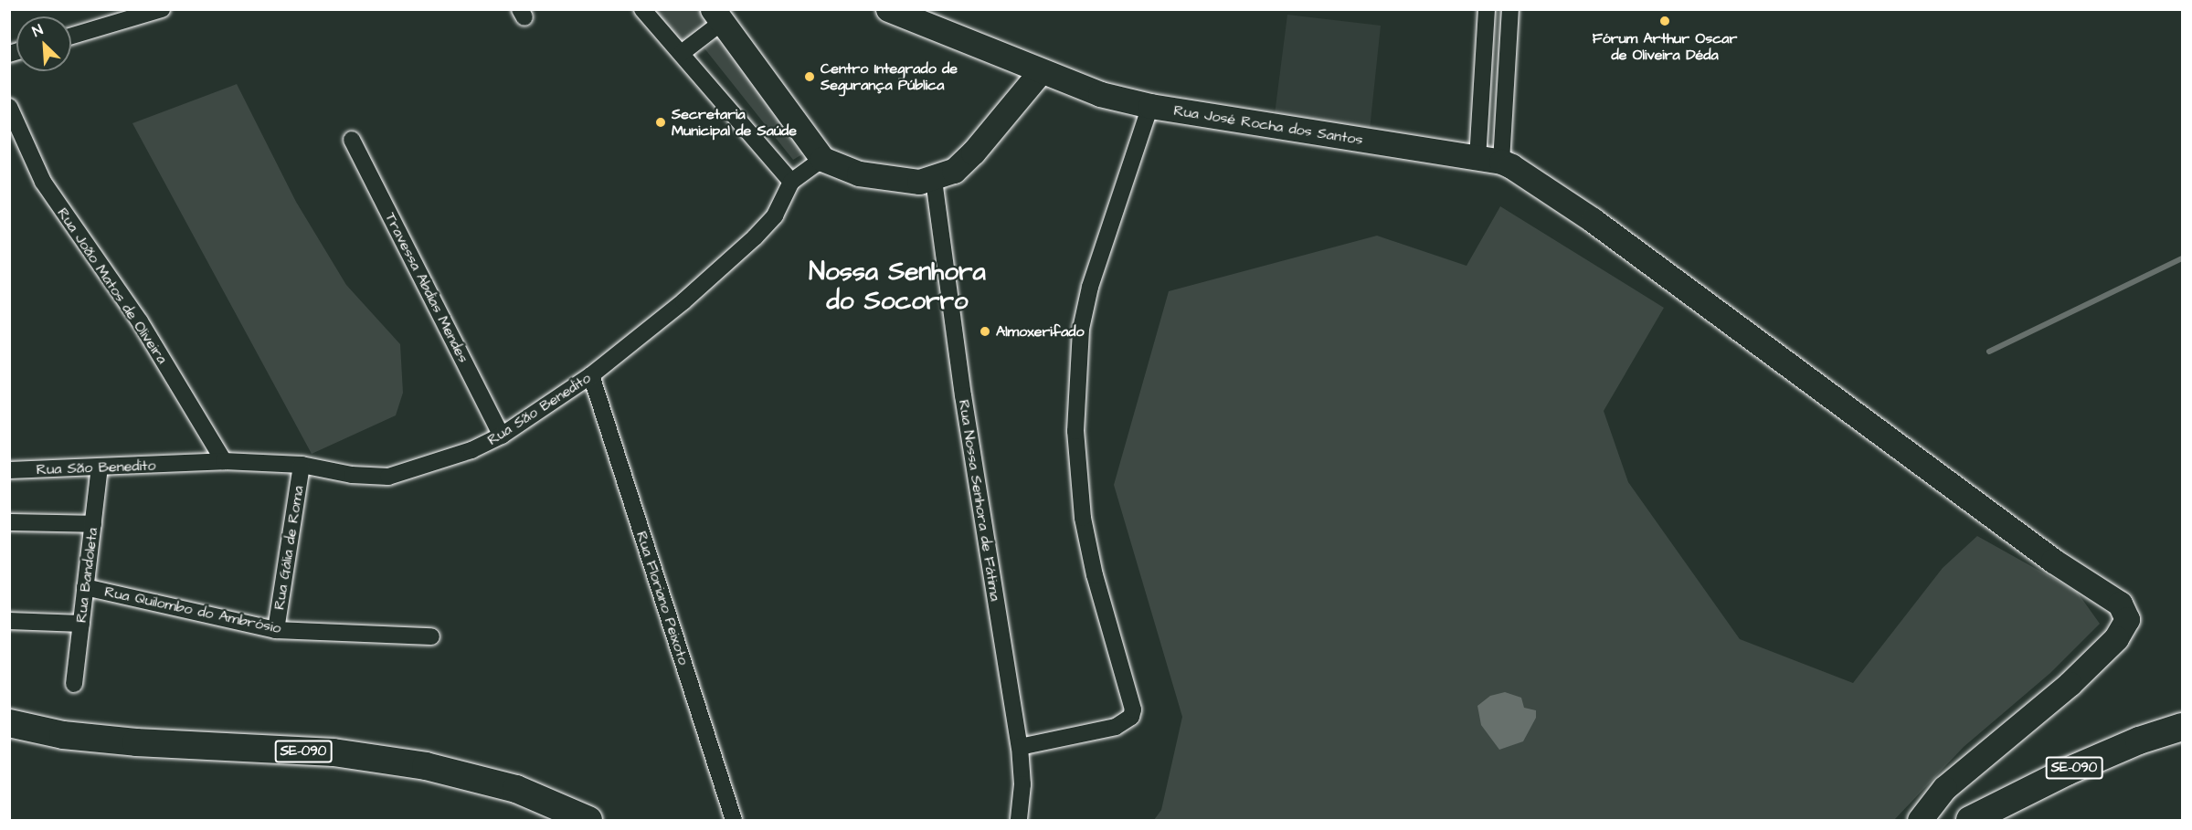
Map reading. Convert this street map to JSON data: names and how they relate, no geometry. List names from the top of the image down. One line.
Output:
{"streets":{"main road":["SE-090"],"street":["Rua José Rocha dos Santos","Rua João Matos de Oliveira","Travessa Abdias Mendes","Rua São Benedito","Rua Nossa Senhora de Fátima","Rua Gália de Roma","Rua Bandoleta","Rua Floriano Peixoto","Rua Quilombo do Ambrósio"]},"crossings":[["Rua João Matos de Oliveira","Rua São Benedito"],["Travessa Abdias Mendes","Rua São Benedito"],["Rua São Benedito","Rua Gália de Roma"],["Rua São Benedito","Rua Bandoleta"],["Rua São Benedito","Rua Floriano Peixoto"],["Rua Gália de Roma","Rua Quilombo do Ambrósio"],["Rua Bandoleta","Rua Quilombo do Ambrósio"]],"districts":["Nossa Senhora do Socorro"],"places":["Fórum Arthur Oscar de Oliveira Déda","Centro Integrado de Segurança Pública","Secretaria Municipal de Saúde","Almoxerifado"],"north":"top left"}
